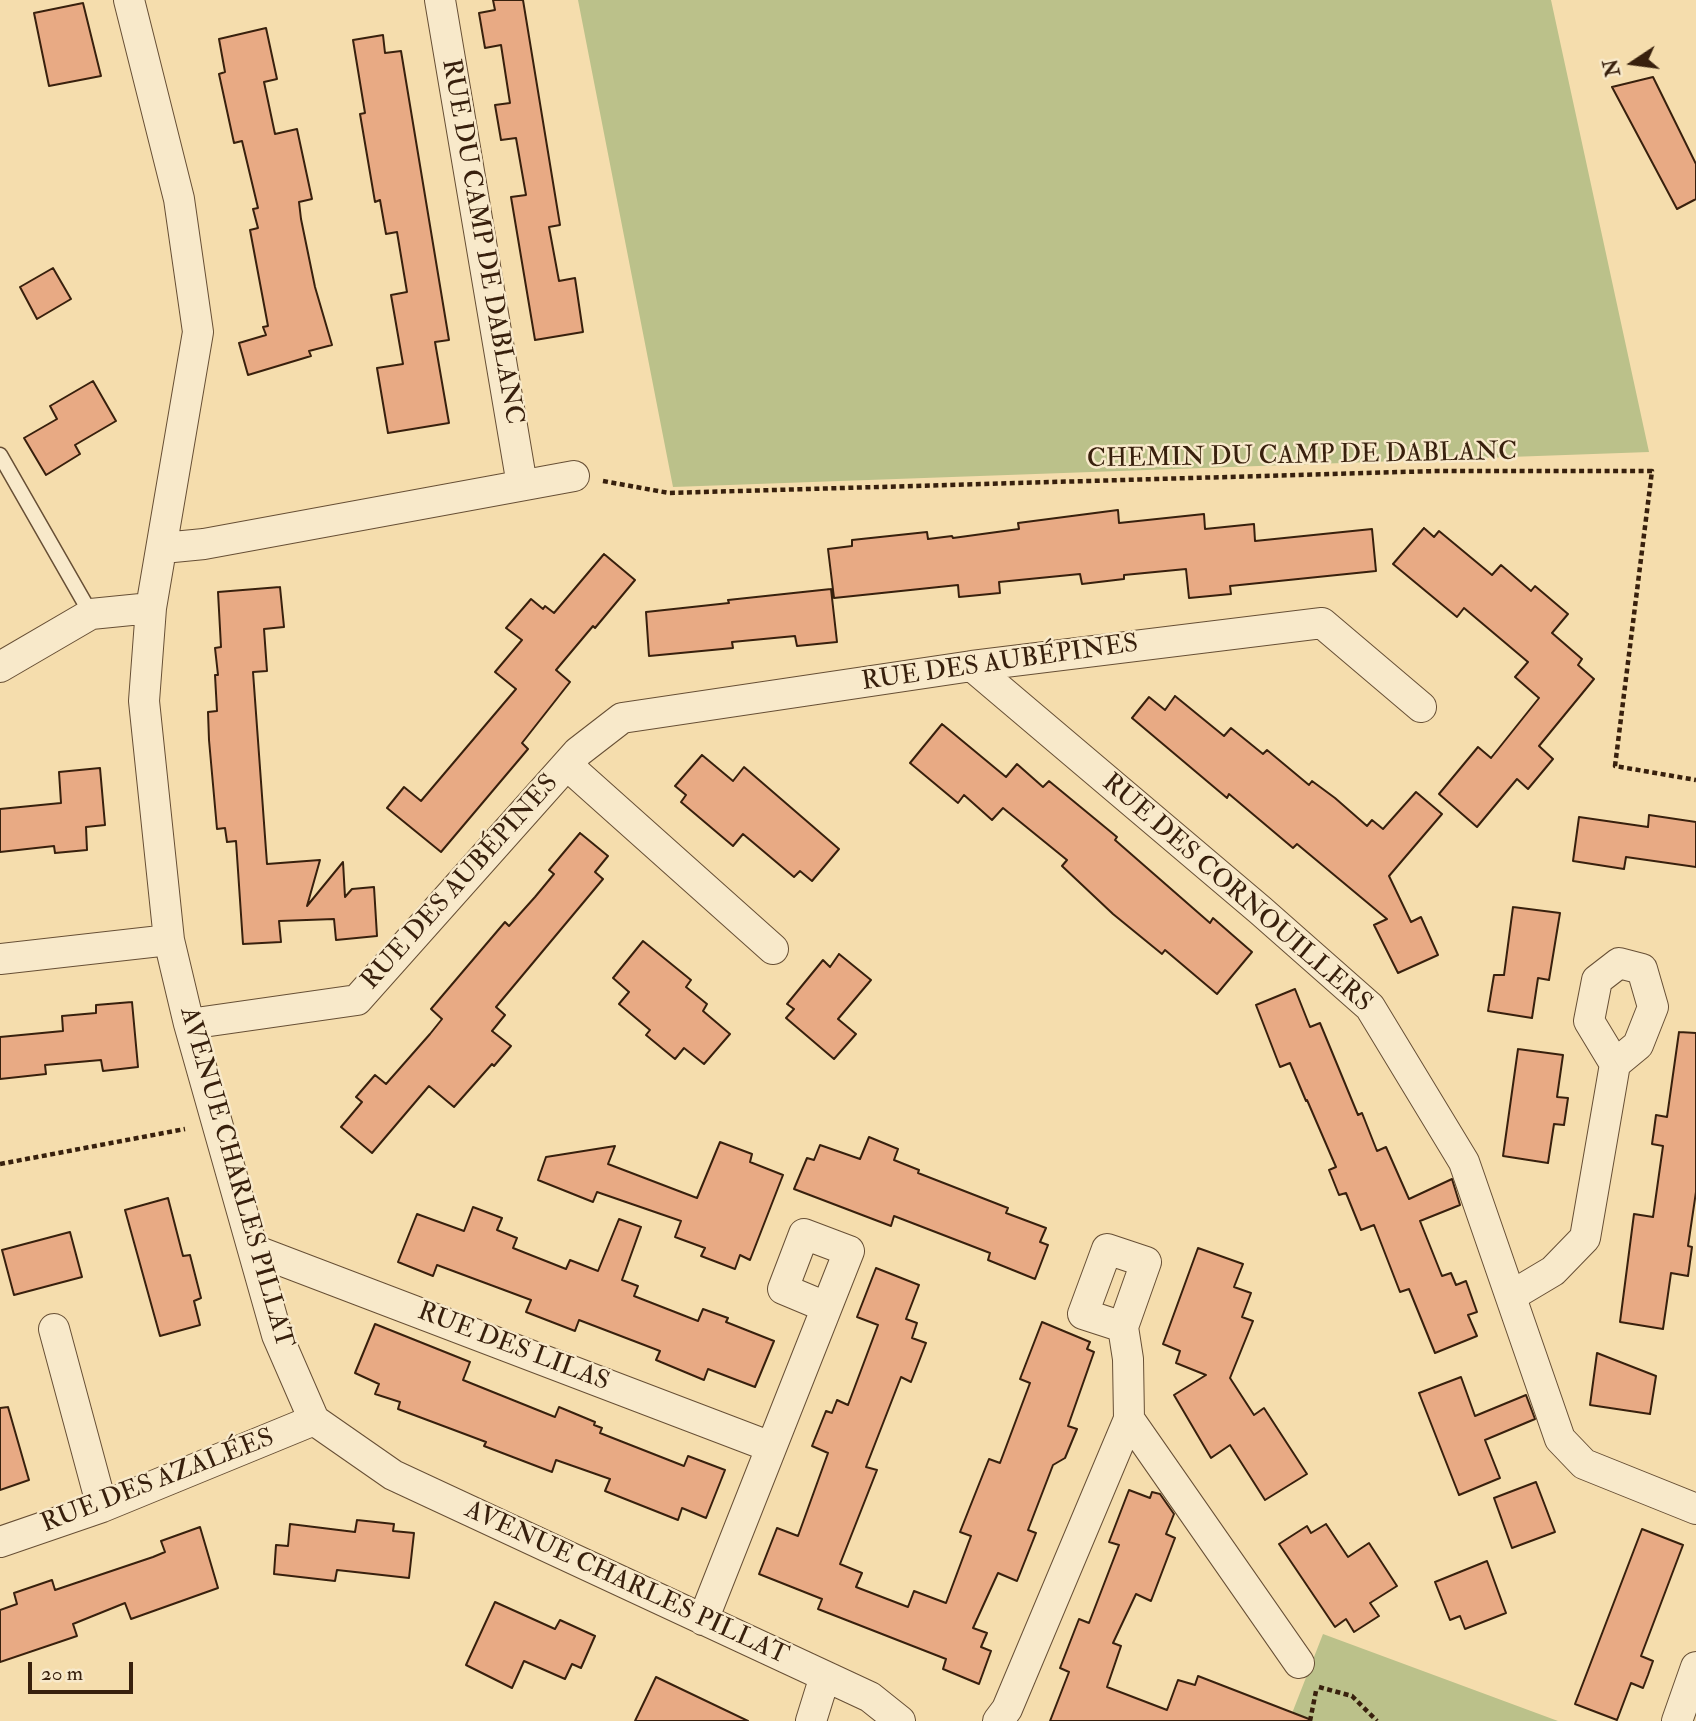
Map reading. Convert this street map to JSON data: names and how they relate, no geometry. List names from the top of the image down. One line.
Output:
{"streets":{"street":["RUE DU CAMP DE DABLANC","RUE DES AUBÉPINES","RUE DES CORNOUILLERS","AVENUE CHARLES PILLAT","RUE DES LILAS","RUE DES AZALÉES"],"path":["CHEMIN DU CAMP DE DABLANC"]},"crossings":[["RUE DES AUBÉPINES","RUE DES CORNOUILLERS"],["RUE DES AUBÉPINES","AVENUE CHARLES PILLAT"],["AVENUE CHARLES PILLAT","RUE DES LILAS"],["AVENUE CHARLES PILLAT","RUE DES AZALÉES"]],"scale_bar":"20 m","north":"left"}
